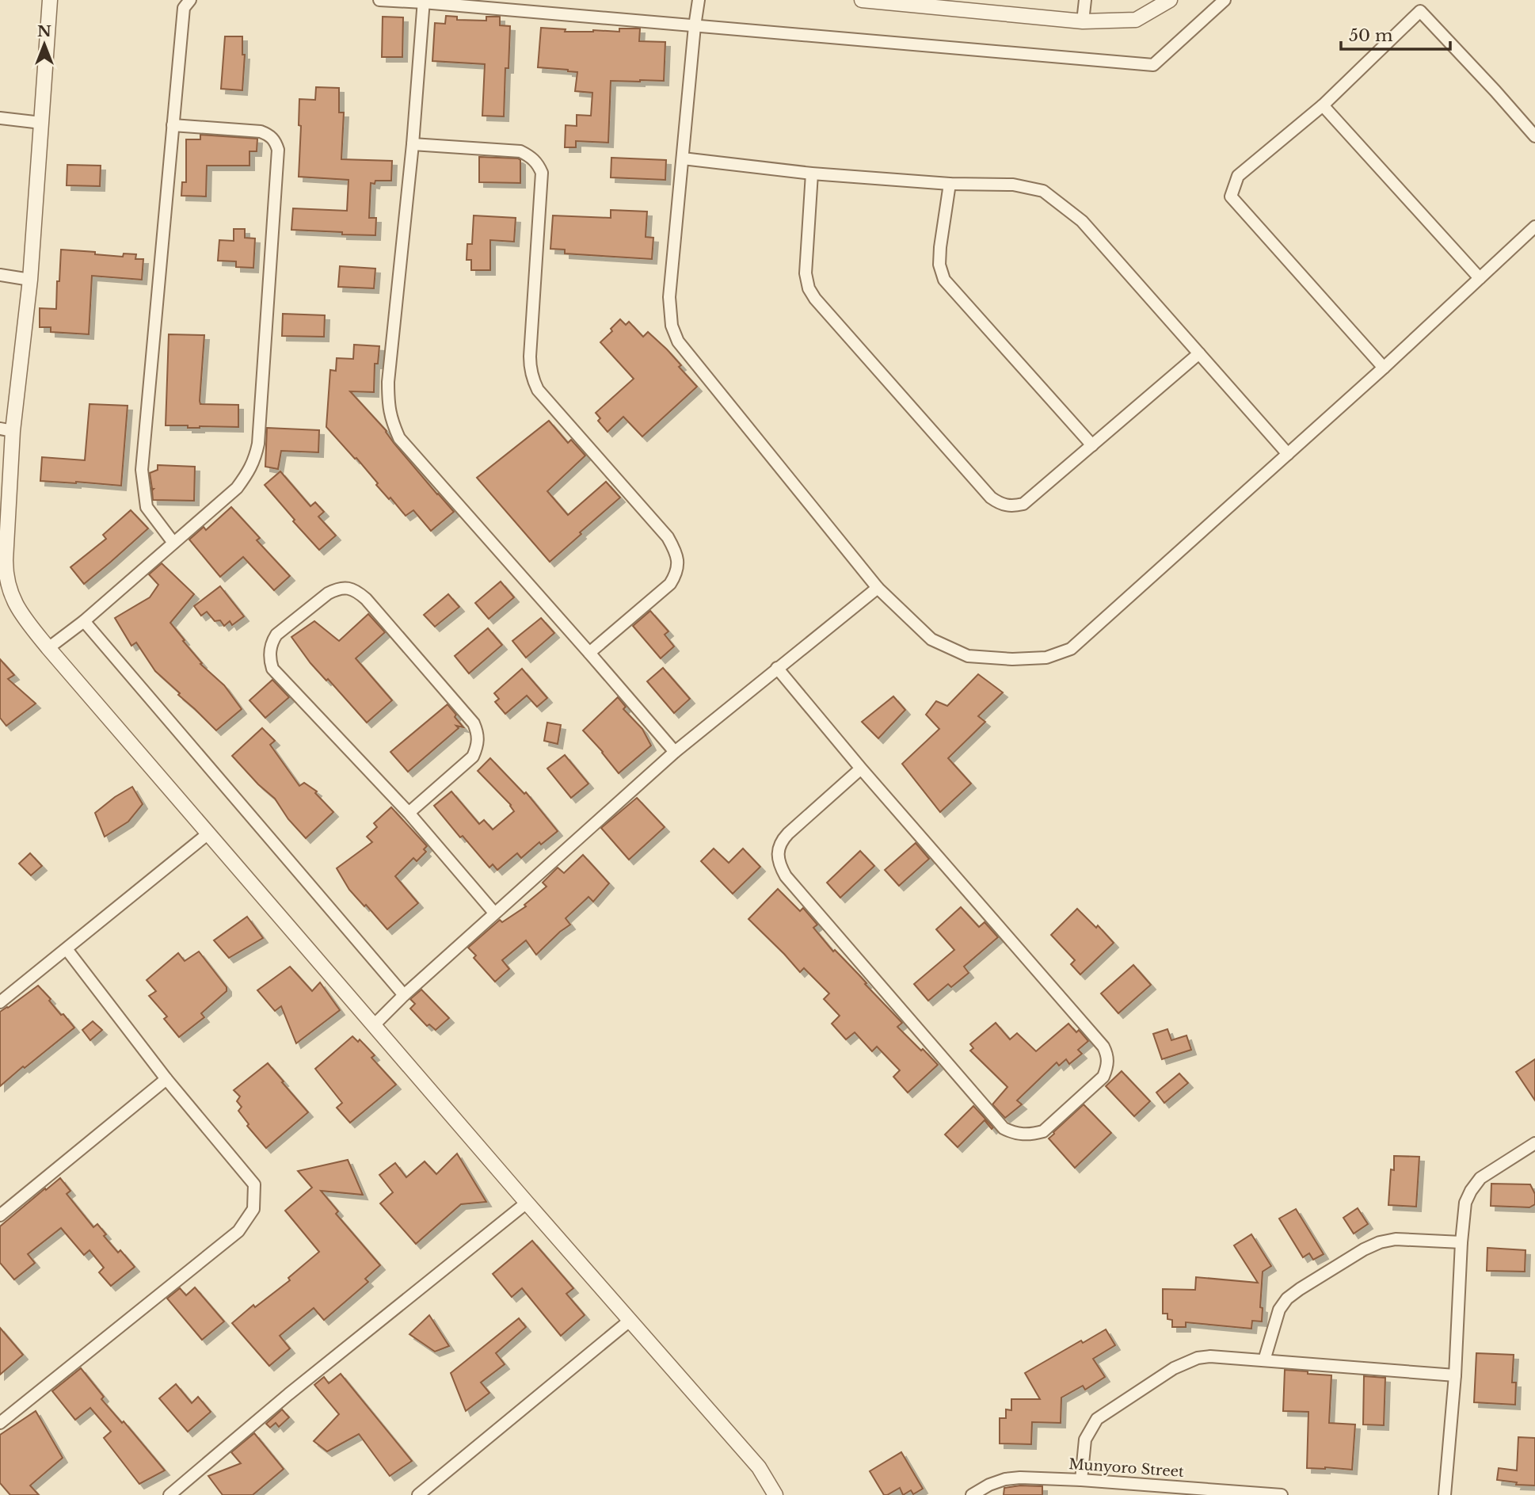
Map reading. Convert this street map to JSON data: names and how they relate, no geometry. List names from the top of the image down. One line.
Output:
{"streets":{"street":["Munyoro Street"]},"scale_bar":"50 m","north":"top"}
